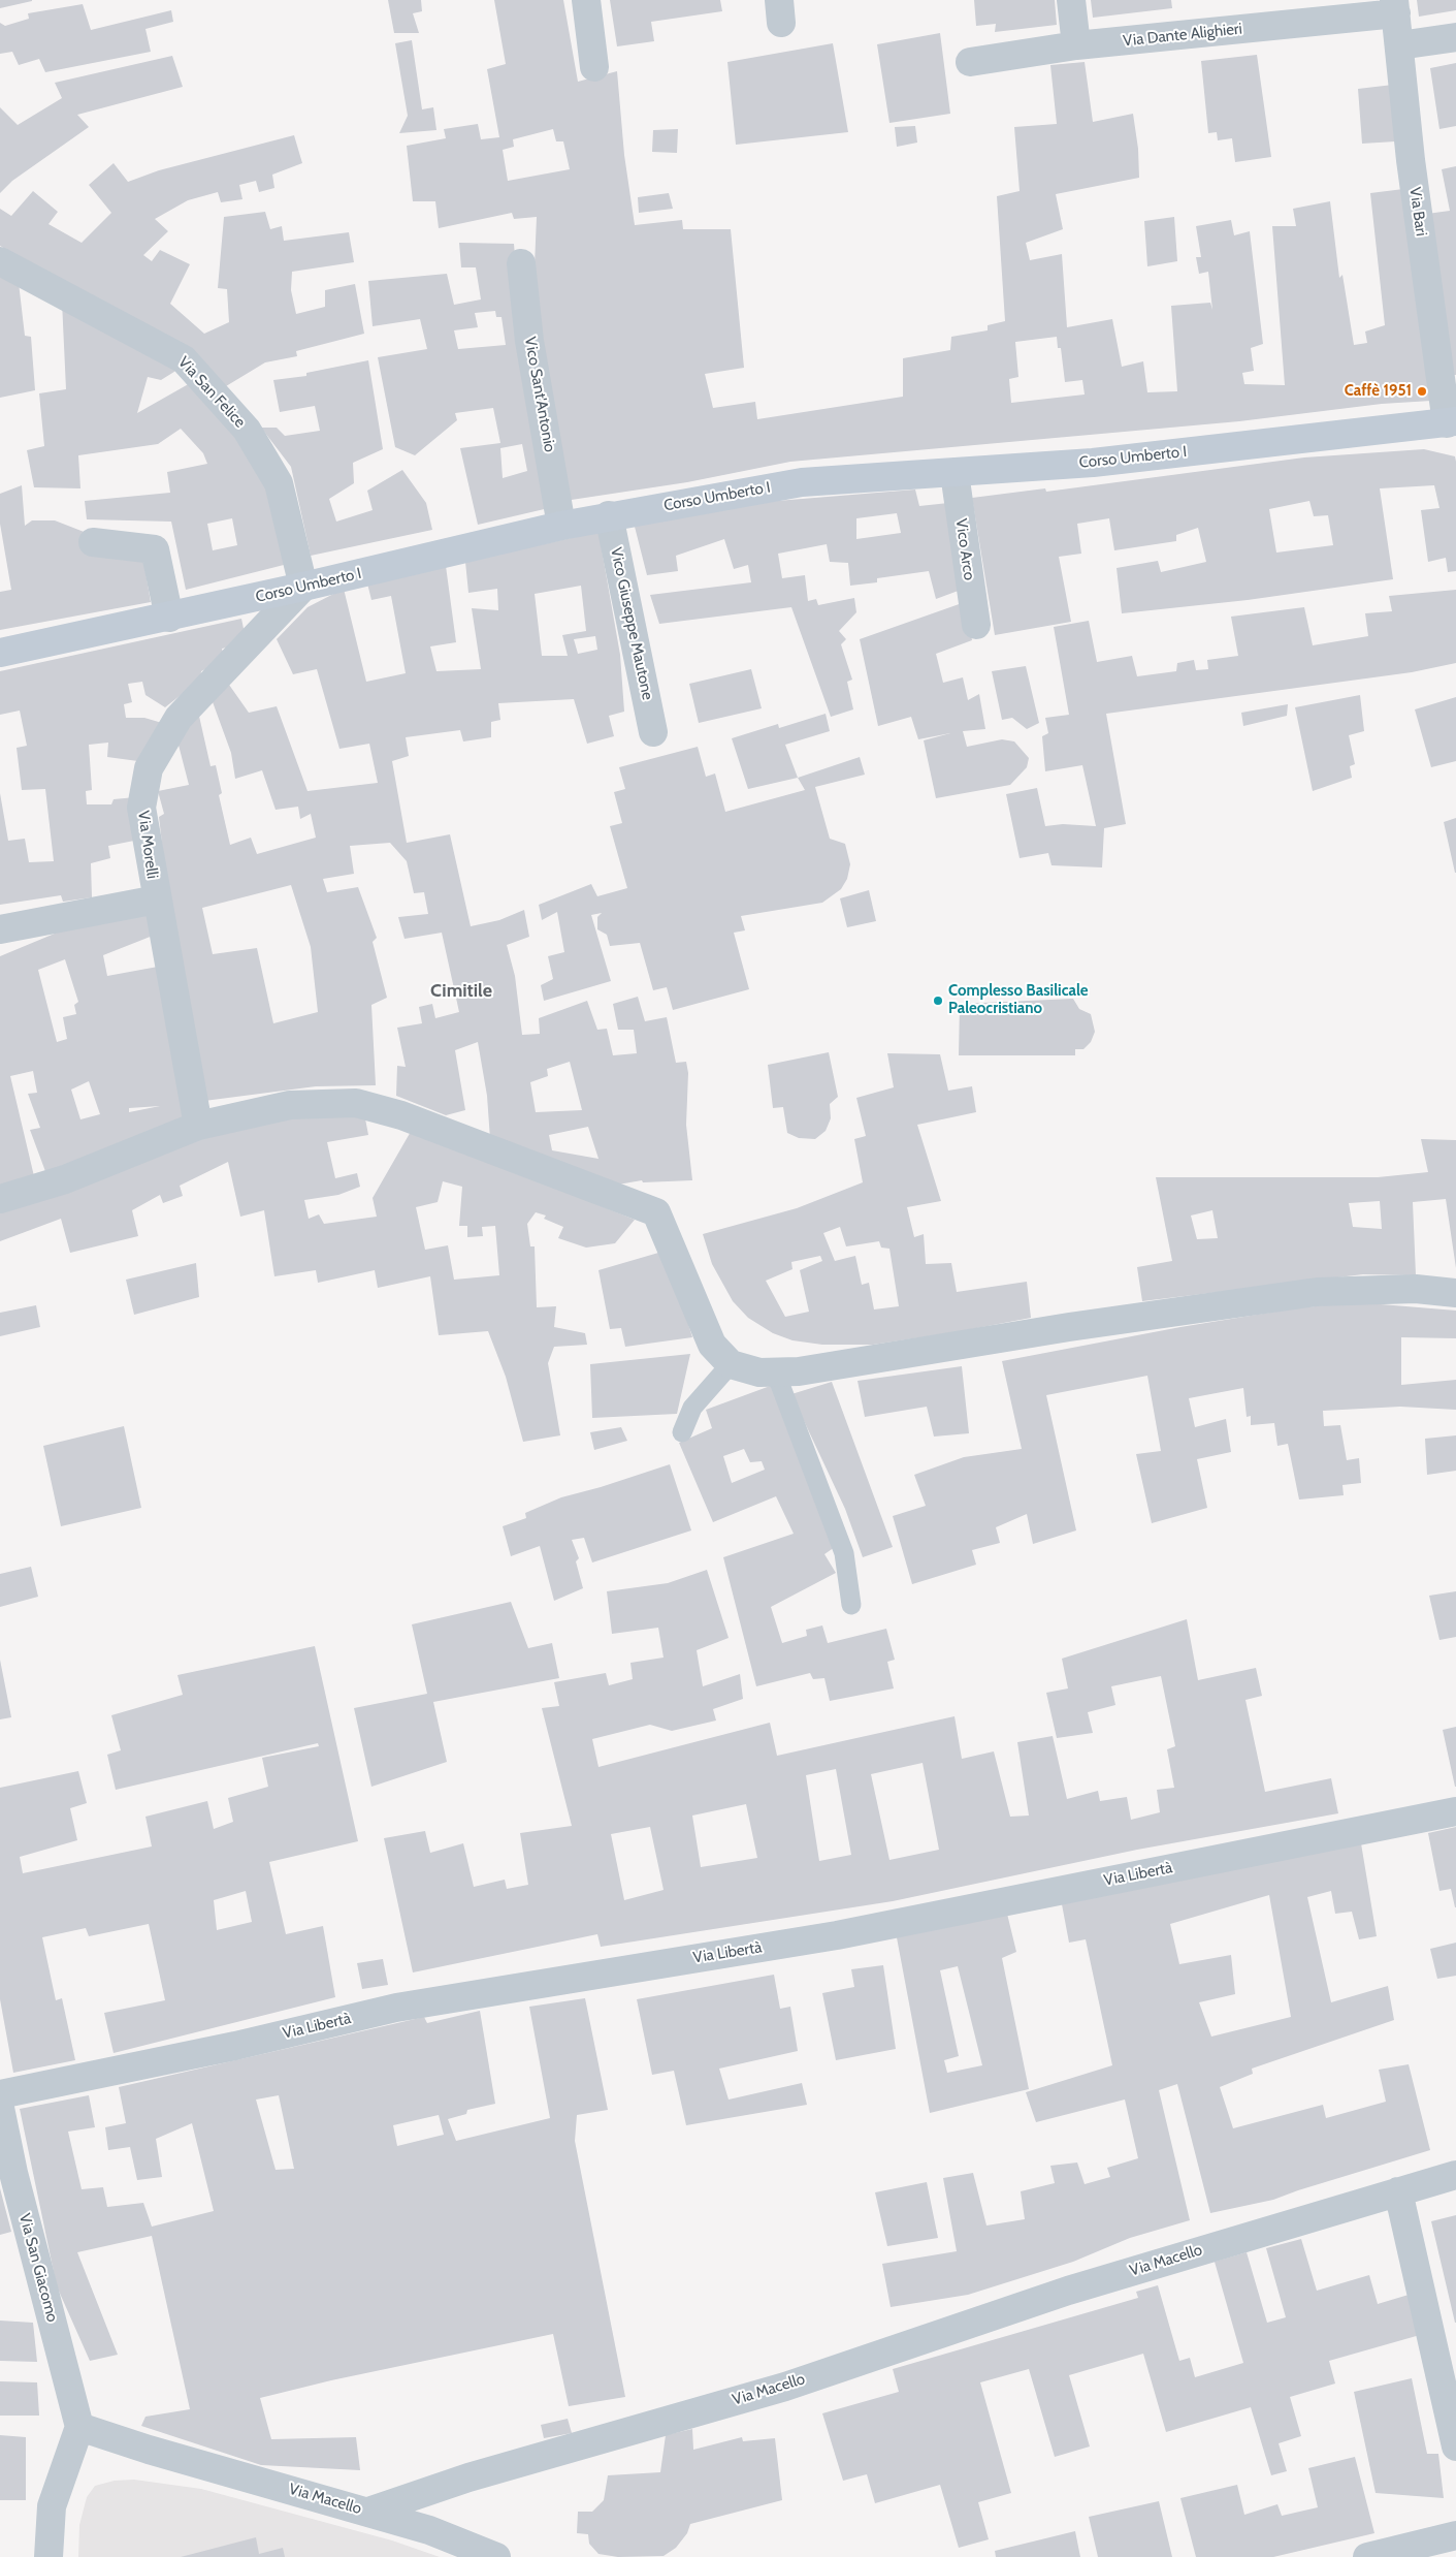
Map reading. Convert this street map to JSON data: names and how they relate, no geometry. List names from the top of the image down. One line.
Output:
{"streets":{"main road":["Corso Umberto I"],"street":["Via Dante Alighieri","Via Bari","Via San Felice","Vico Sant'Antonio","Vico Arco","Vico Giuseppe Mautone","Via Morelli","Via Libertà","Via Macello","Via San Giacomo"]},"crossings":[["Via Dante Alighieri","Via Bari"],["Via Bari","Corso Umberto I"],["Via San Felice","Corso Umberto I"],["Via San Felice","Via Morelli"],["Vico Sant'Antonio","Corso Umberto I"],["Corso Umberto I","Vico Arco"],["Corso Umberto I","Vico Giuseppe Mautone"],["Corso Umberto I","Via Morelli"],["Via Macello","Via San Giacomo"]],"districts":["Cimitile"],"places":["Caffè 1951","Complesso Basilicale Paleocristiano"]}
